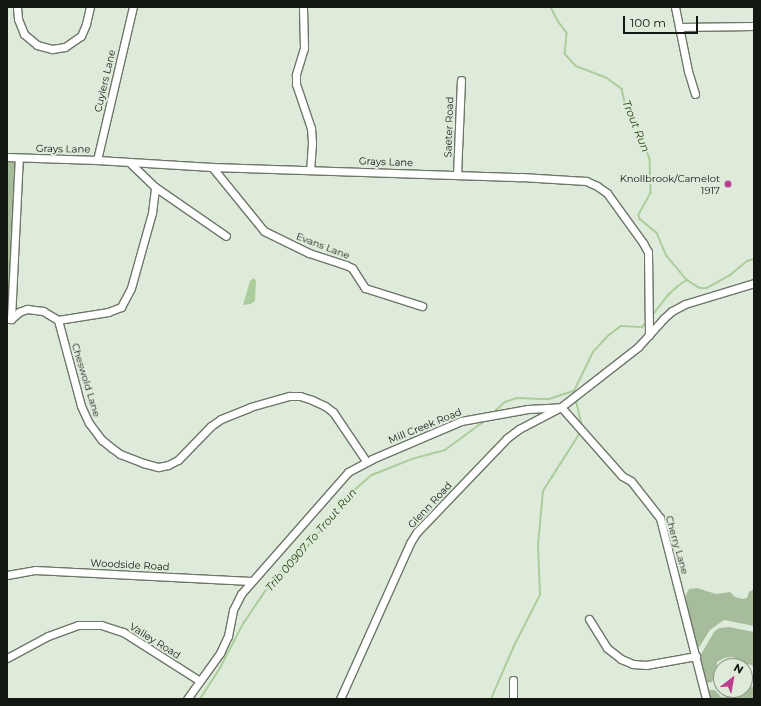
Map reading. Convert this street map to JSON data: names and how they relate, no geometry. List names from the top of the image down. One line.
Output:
{"streets":{"street":["Cuylers Lane","Saeter Road","Grays Lane","Evans Lane","Cheswold Lane","Mill Creek Road","Glenn Road","Cherry Lane","Woodside Road","Valley Road"]},"crossings":[["Cuylers Lane","Grays Lane"],["Saeter Road","Grays Lane"],["Grays Lane","Evans Lane"],["Cheswold Lane","Mill Creek Road"],["Mill Creek Road","Glenn Road"],["Mill Creek Road","Cherry Lane"],["Mill Creek Road","Woodside Road"],["Mill Creek Road","Valley Road"],["Glenn Road","Cherry Lane"]],"water":["Trout Run","Trib 00907 To Trout Run"],"places":["Knollbrook/Camelot 1917"],"scale_bar":"100 m","north":"top right"}
